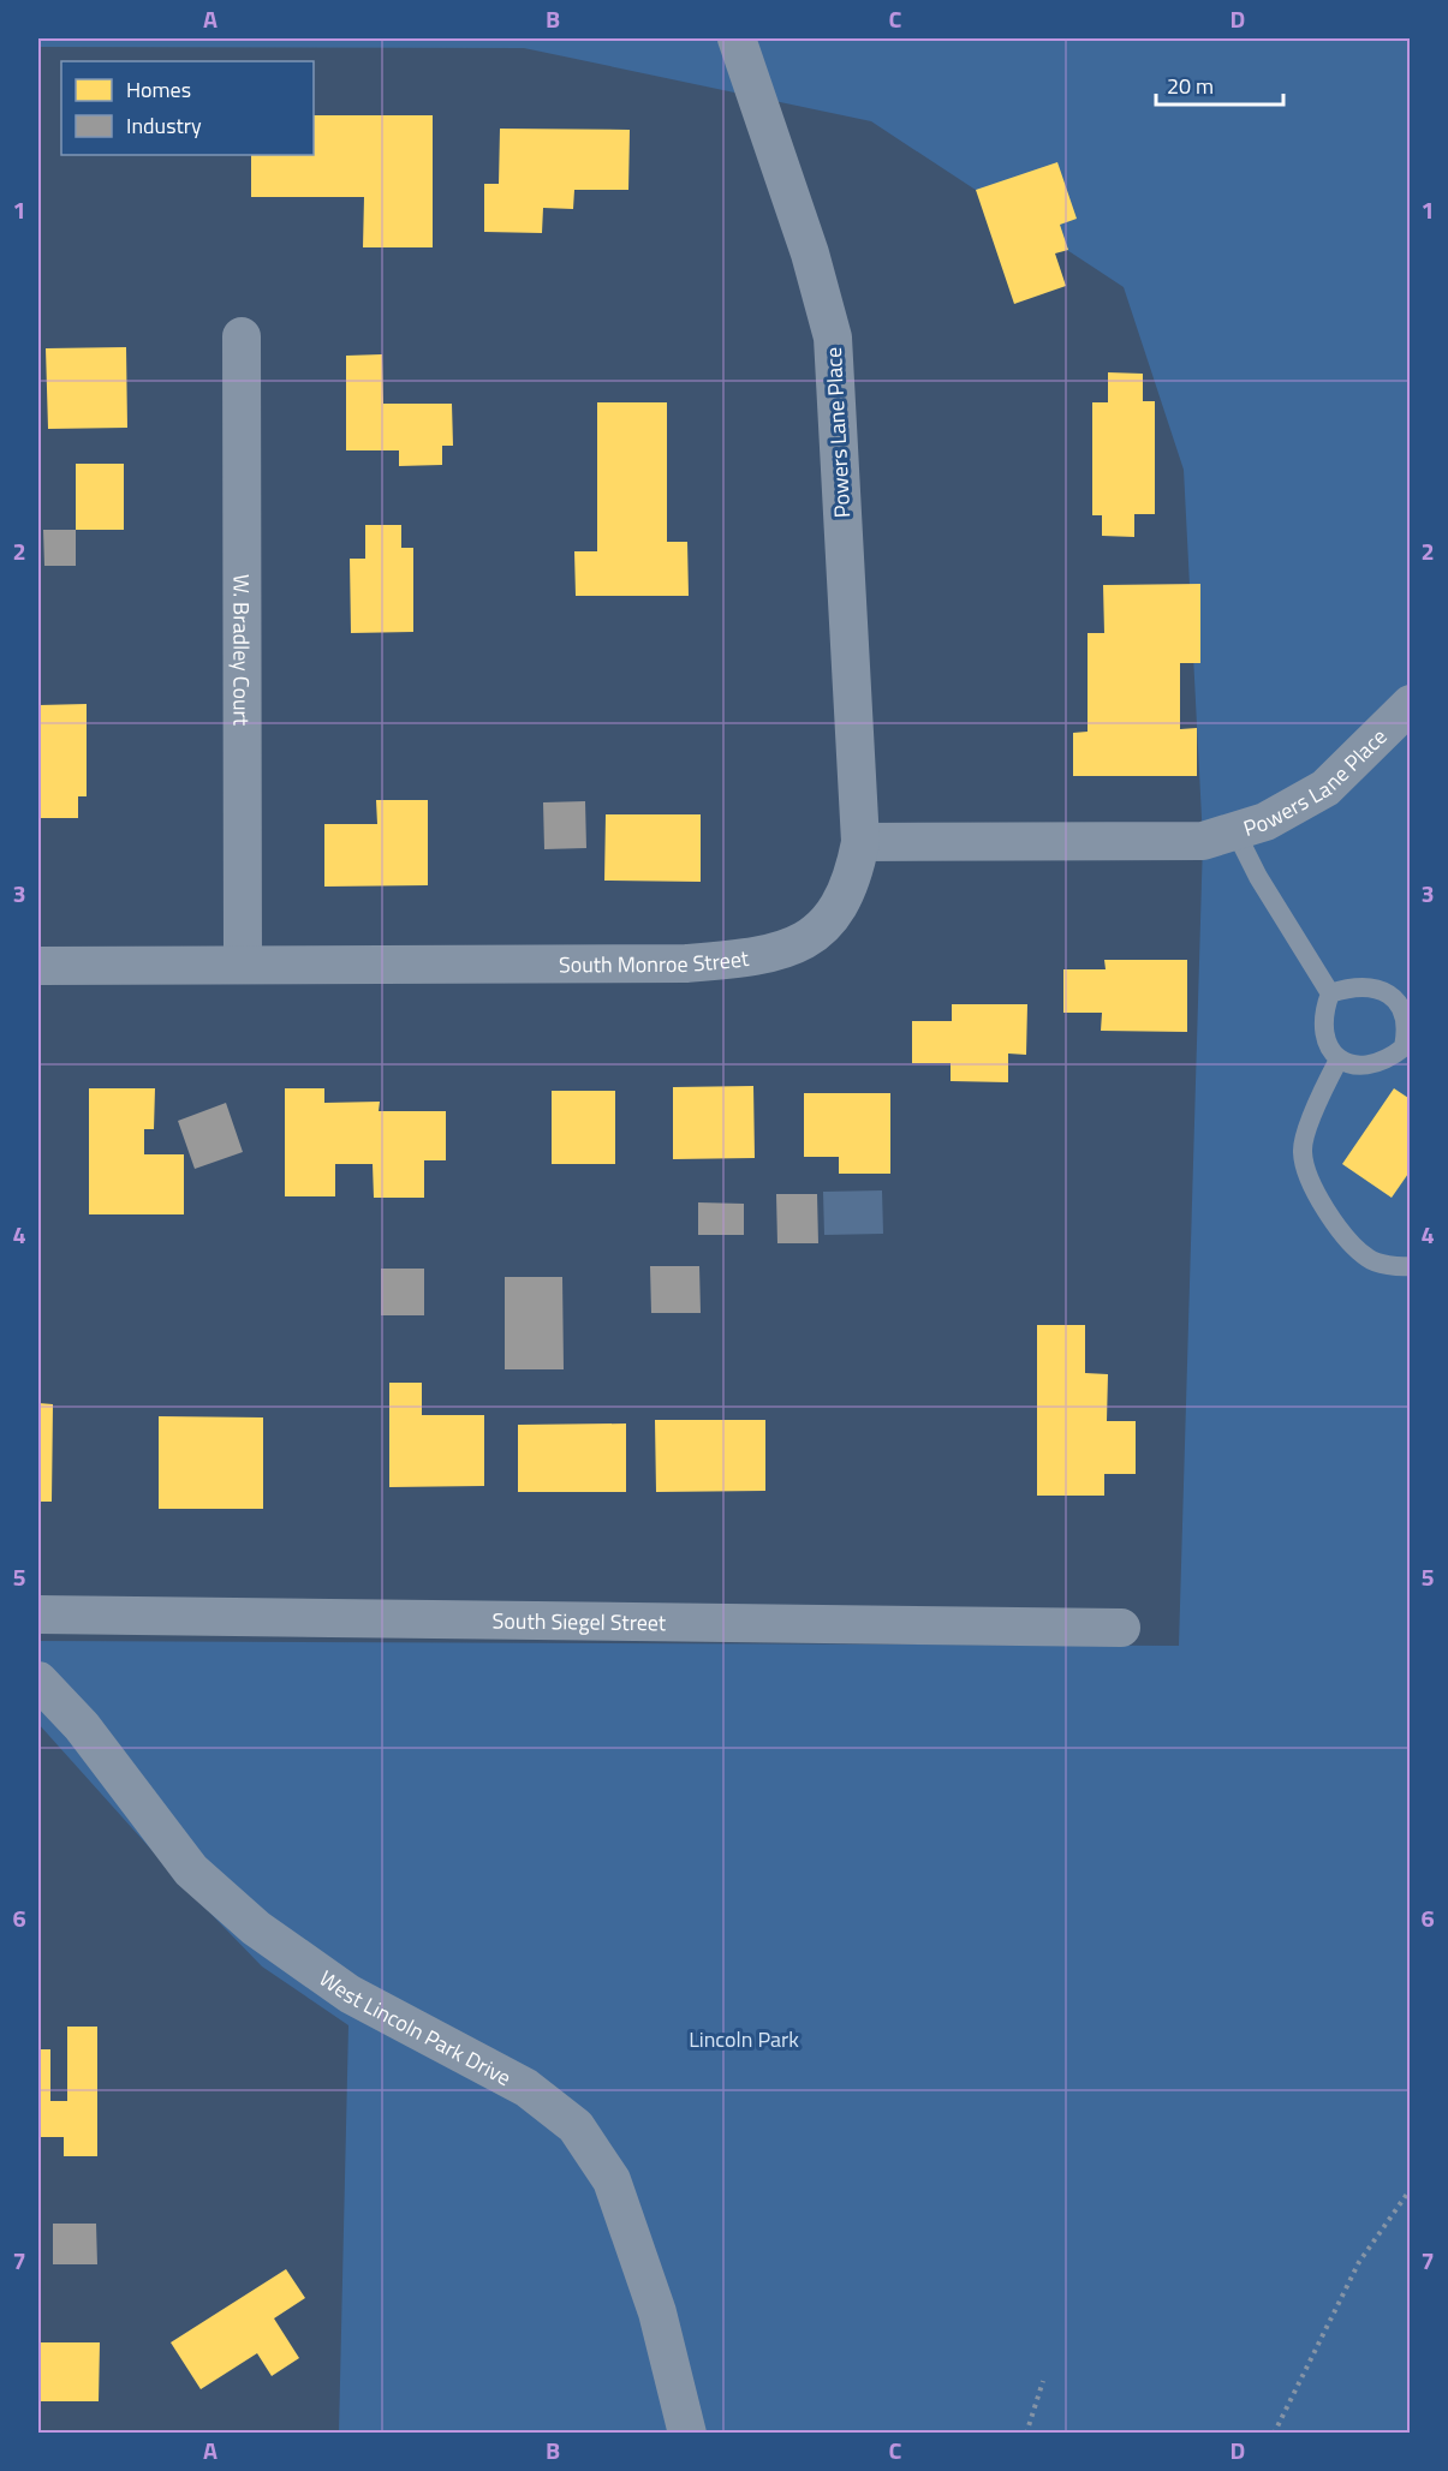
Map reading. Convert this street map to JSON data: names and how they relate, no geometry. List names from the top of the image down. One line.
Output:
{"streets":{"street":["Powers Lane Place","W. Bradley Court","South Monroe Street","South Siegel Street","West Lincoln Park Drive"]},"crossings":[["Powers Lane Place","South Monroe Street"],["W. Bradley Court","South Monroe Street"]],"parks":["Lincoln Park"],"legend":["Homes","Industry"],"scale_bar":"20 m","grid":{"columns":["A","B","C","D"],"rows":["1","2","3","4","5","6","7"]}}
